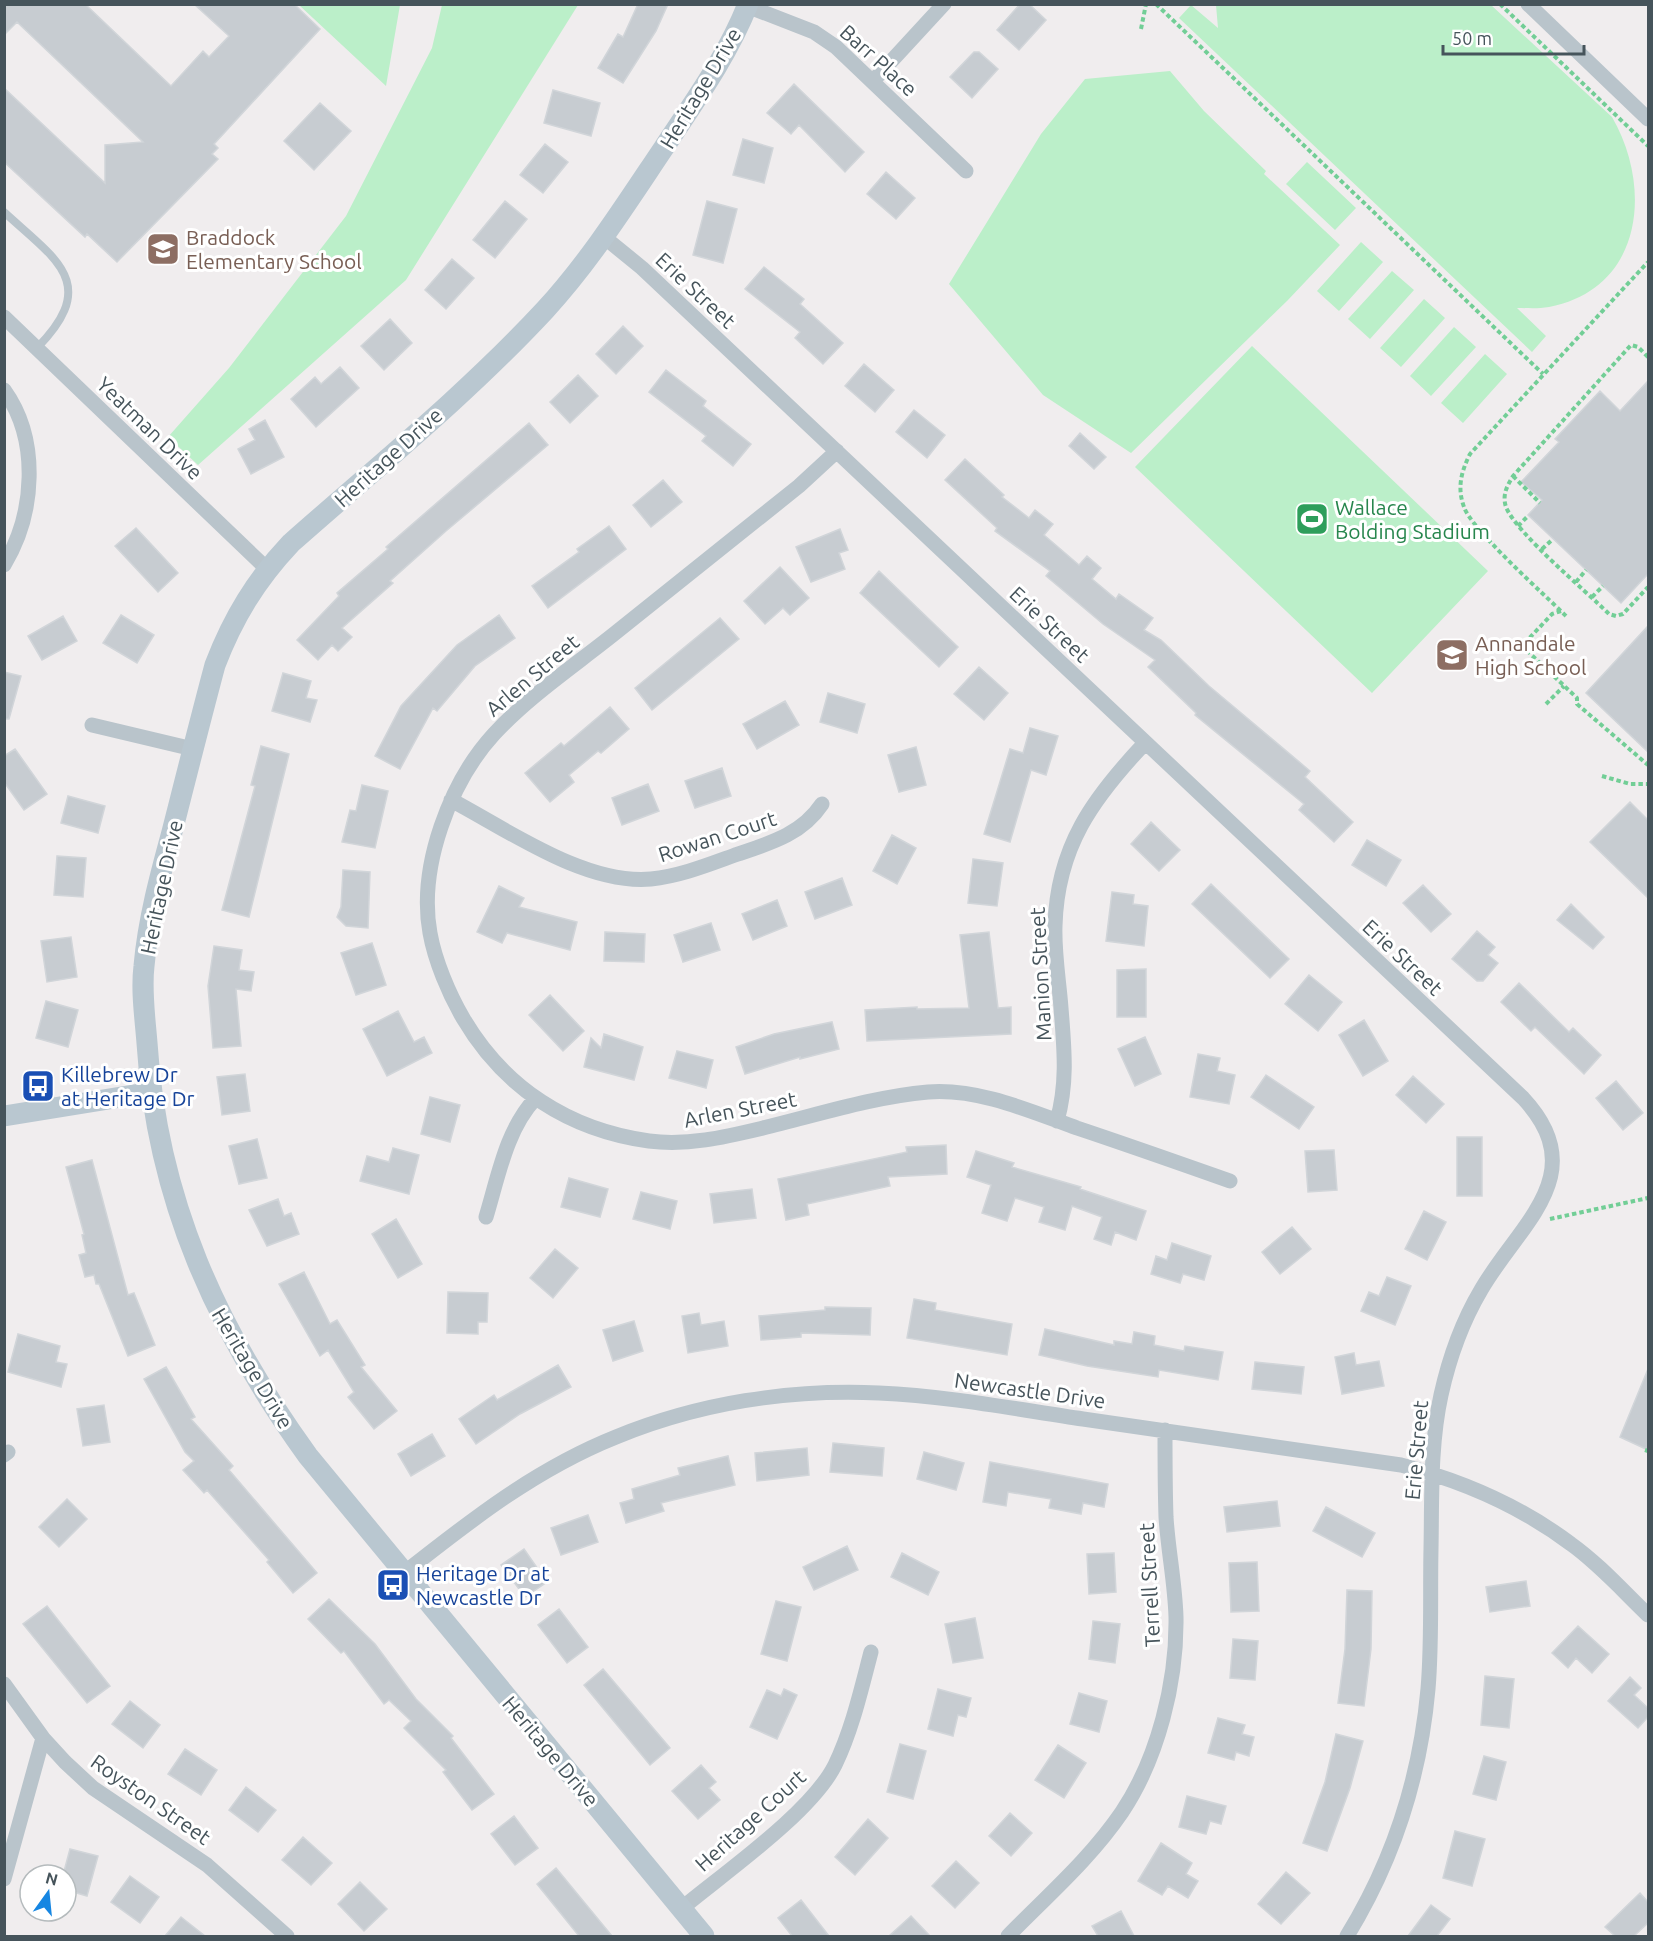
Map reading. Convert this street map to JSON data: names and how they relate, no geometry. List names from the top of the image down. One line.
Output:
{"streets":{"street":["Barr Place","Heritage Drive","Erie Street","Yeatman Drive","Arlen Street","Rowan Court","Manion Street","Newcastle Drive","Terrell Street","Royston Street","Heritage Court"]},"crossings":[["Barr Place","Heritage Drive"],["Heritage Drive","Erie Street"],["Heritage Drive","Yeatman Drive"],["Heritage Drive","Newcastle Drive"],["Heritage Drive","Heritage Court"],["Erie Street","Arlen Street"],["Erie Street","Manion Street"],["Erie Street","Newcastle Drive"],["Arlen Street","Rowan Court"],["Arlen Street","Manion Street"],["Newcastle Drive","Terrell Street"]],"places":{"school or university":["Braddock Elementary School","Annandale High School"],"sports":["Wallace Bolding Stadium"],"bus stop":["Killebrew Dr at Heritage Dr","Heritage Dr at Newcastle Dr"]},"scale_bar":"50 m","north":"top"}
